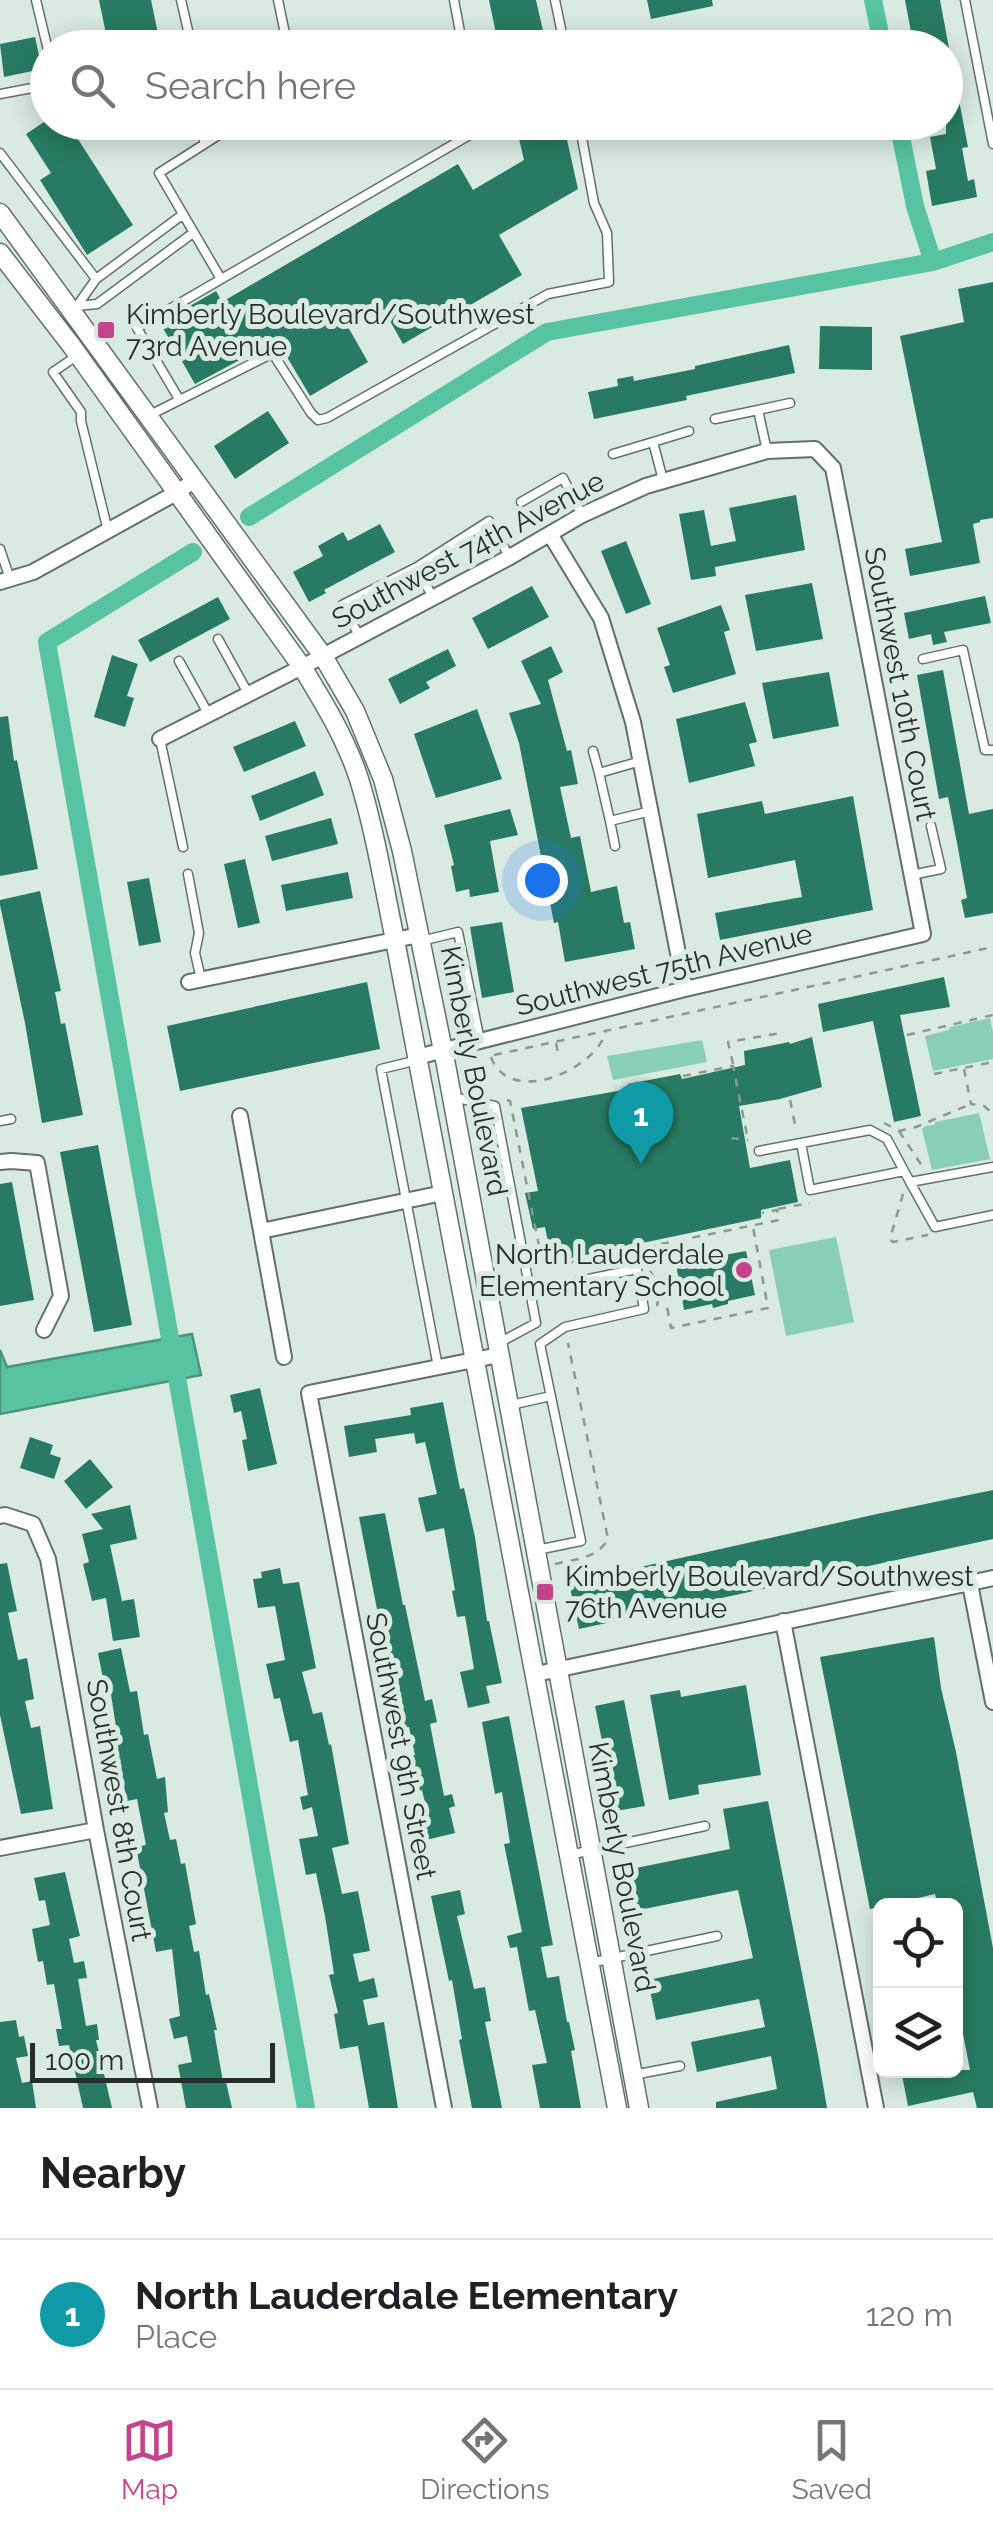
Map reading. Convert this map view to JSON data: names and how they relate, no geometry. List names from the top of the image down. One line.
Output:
{"streets":{"street":["Southwest 74th Avenue","Southwest 10th Court","Southwest 75th Avenue","Kimberly Boulevard","Southwest 9th Street","Southwest 8th Court"]},"crossings":[["Southwest 74th Avenue","Southwest 10th Court"],["Southwest 74th Avenue","Kimberly Boulevard"],["Southwest 10th Court","Southwest 75th Avenue"],["Southwest 75th Avenue","Kimberly Boulevard"]],"places":{"transit":["Kimberly Boulevard/Southwest 73rd Avenue","Kimberly Boulevard/Southwest 76th Avenue"],"other":["North Lauderdale Elementary School"]},"scale_bar":"100 m","page":{"search":"Search here","pins":"1","scale":"100 m","heading":"Nearby","list":[{"mark":"1","name":"North Lauderdale Elementary","note":"Place","value":"120 m"}],"nav":["Map","Directions","Saved"]}}
